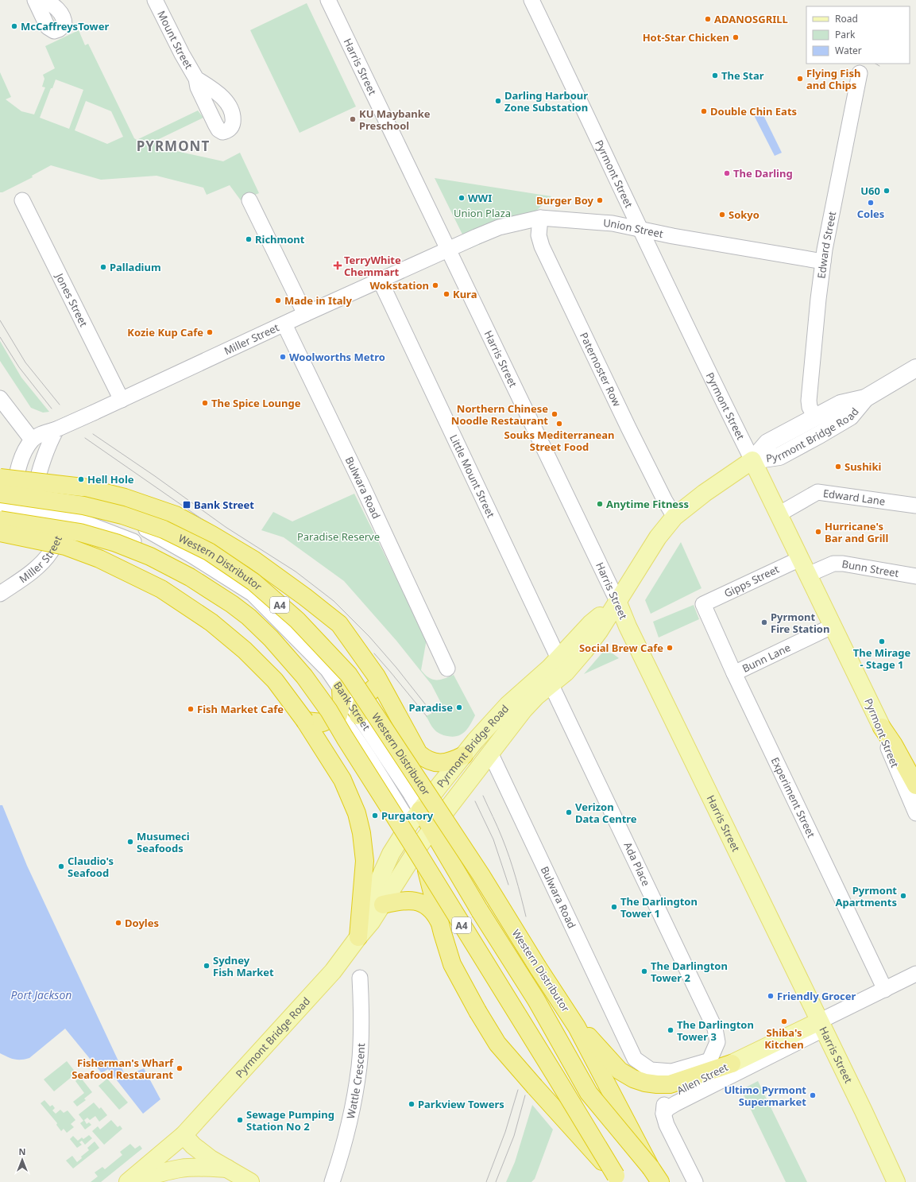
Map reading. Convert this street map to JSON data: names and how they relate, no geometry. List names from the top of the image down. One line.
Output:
{"streets":{"highway":["Western Distributor","A4"],"main road":["Harris Street","Pyrmont Street","Pyrmont Bridge Road","Allen Street"],"street":["Mount Street","Union Street","Edward Street","Jones Street","Miller Street","Paternoster Row","Little Mount Street","Bulwara Road","Edward Lane","Bunn Street","Gipps Street","Bunn Lane","Bank Street","Experiment Street","Ada Place","Wattle Crescent"]},"crossings":[["Harris Street","Union Street"],["Harris Street","Miller Street"],["Harris Street","Pyrmont Bridge Road"],["Harris Street","Allen Street"],["Pyrmont Street","Union Street"],["Pyrmont Street","Pyrmont Bridge Road"],["Pyrmont Street","Edward Lane"],["Pyrmont Street","Bunn Street"],["Pyrmont Street","Gipps Street"],["Pyrmont Street","Bunn Lane"],["Union Street","Edward Street"],["Union Street","Miller Street"],["Union Street","Paternoster Row"],["Edward Street","Pyrmont Bridge Road"],["Jones Street","Miller Street"],["Miller Street","Little Mount Street"],["Miller Street","Bulwara Road"],["Miller Street","Bank Street"],["Paternoster Row","Pyrmont Bridge Road"],["Pyrmont Bridge Road","Little Mount Street"],["Pyrmont Bridge Road","Bulwara Road"],["Pyrmont Bridge Road","Bank Street"],["Pyrmont Bridge Road","Ada Place"],["Bulwara Road","Ada Place"],["Western Distributor","Bank Street"],["Gipps Street","Experiment Street"],["A4","Bank Street"],["Bunn Lane","Experiment Street"],["Experiment Street","Allen Street"]],"districts":["PYRMONT"],"water":["Port Jackson"],"parks":["Union Plaza","Paradise Reserve"],"places":{"other":["ADANOSGRILL","McCaffreysTower","Hot-Star Chicken","The Star","Flying Fish and Chips","Darling Harbour Zone Substation","Double Chin Eats","KU Maybanke Preschool","The Darling","U60","WWI","Burger Boy","Coles","Sokyo","Richmont","Palladium","Wokstation","Kura","Made in Italy","Kozie Kup Cafe","Woolworths Metro","The Spice Lounge","Northern Chinese Noodle Restaurant","Souks Mediterranean Street Food","Sushiki","Hell Hole","Anytime Fitness","Hurricane's Bar and Grill","Pyrmont Fire Station","The Mirage - Stage 1","Social Brew Cafe","Paradise","Fish Market Cafe","Verizon Data Centre","Purgatory","Musumeci Seafoods","Claudio's Seafood","Pyrmont Apartments","The Darlington Tower 1","Doyles","Sydney Fish Market","The Darlington Tower 2","Friendly Grocer","Shiba's Kitchen","The Darlington Tower 3","Fisherman's Wharf Seafood Restaurant","Ultimo Pyrmont Supermarket","Parkview Towers","Sewage Pumping Station No 2"],"health":["TerryWhite Chemmart"],"transit":["Bank Street"]},"legend":["Road","Park","Water"],"north":"top"}
